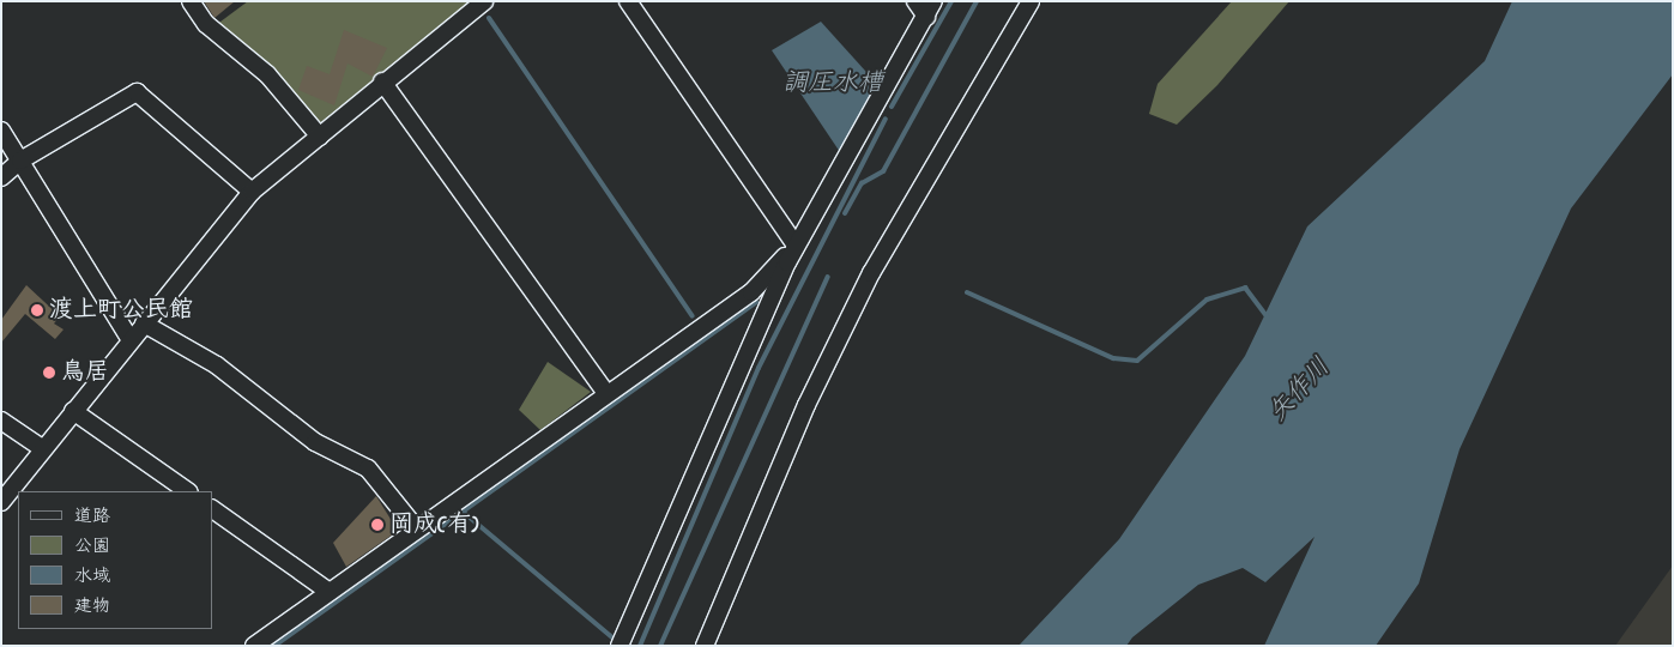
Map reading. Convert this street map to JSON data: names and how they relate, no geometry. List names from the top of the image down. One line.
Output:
{"water":["調圧水槽","矢作川"],"places":["渡上町公民館","鳥居","岡成(有)"],"legend":["道路","公園","水域","建物"]}
